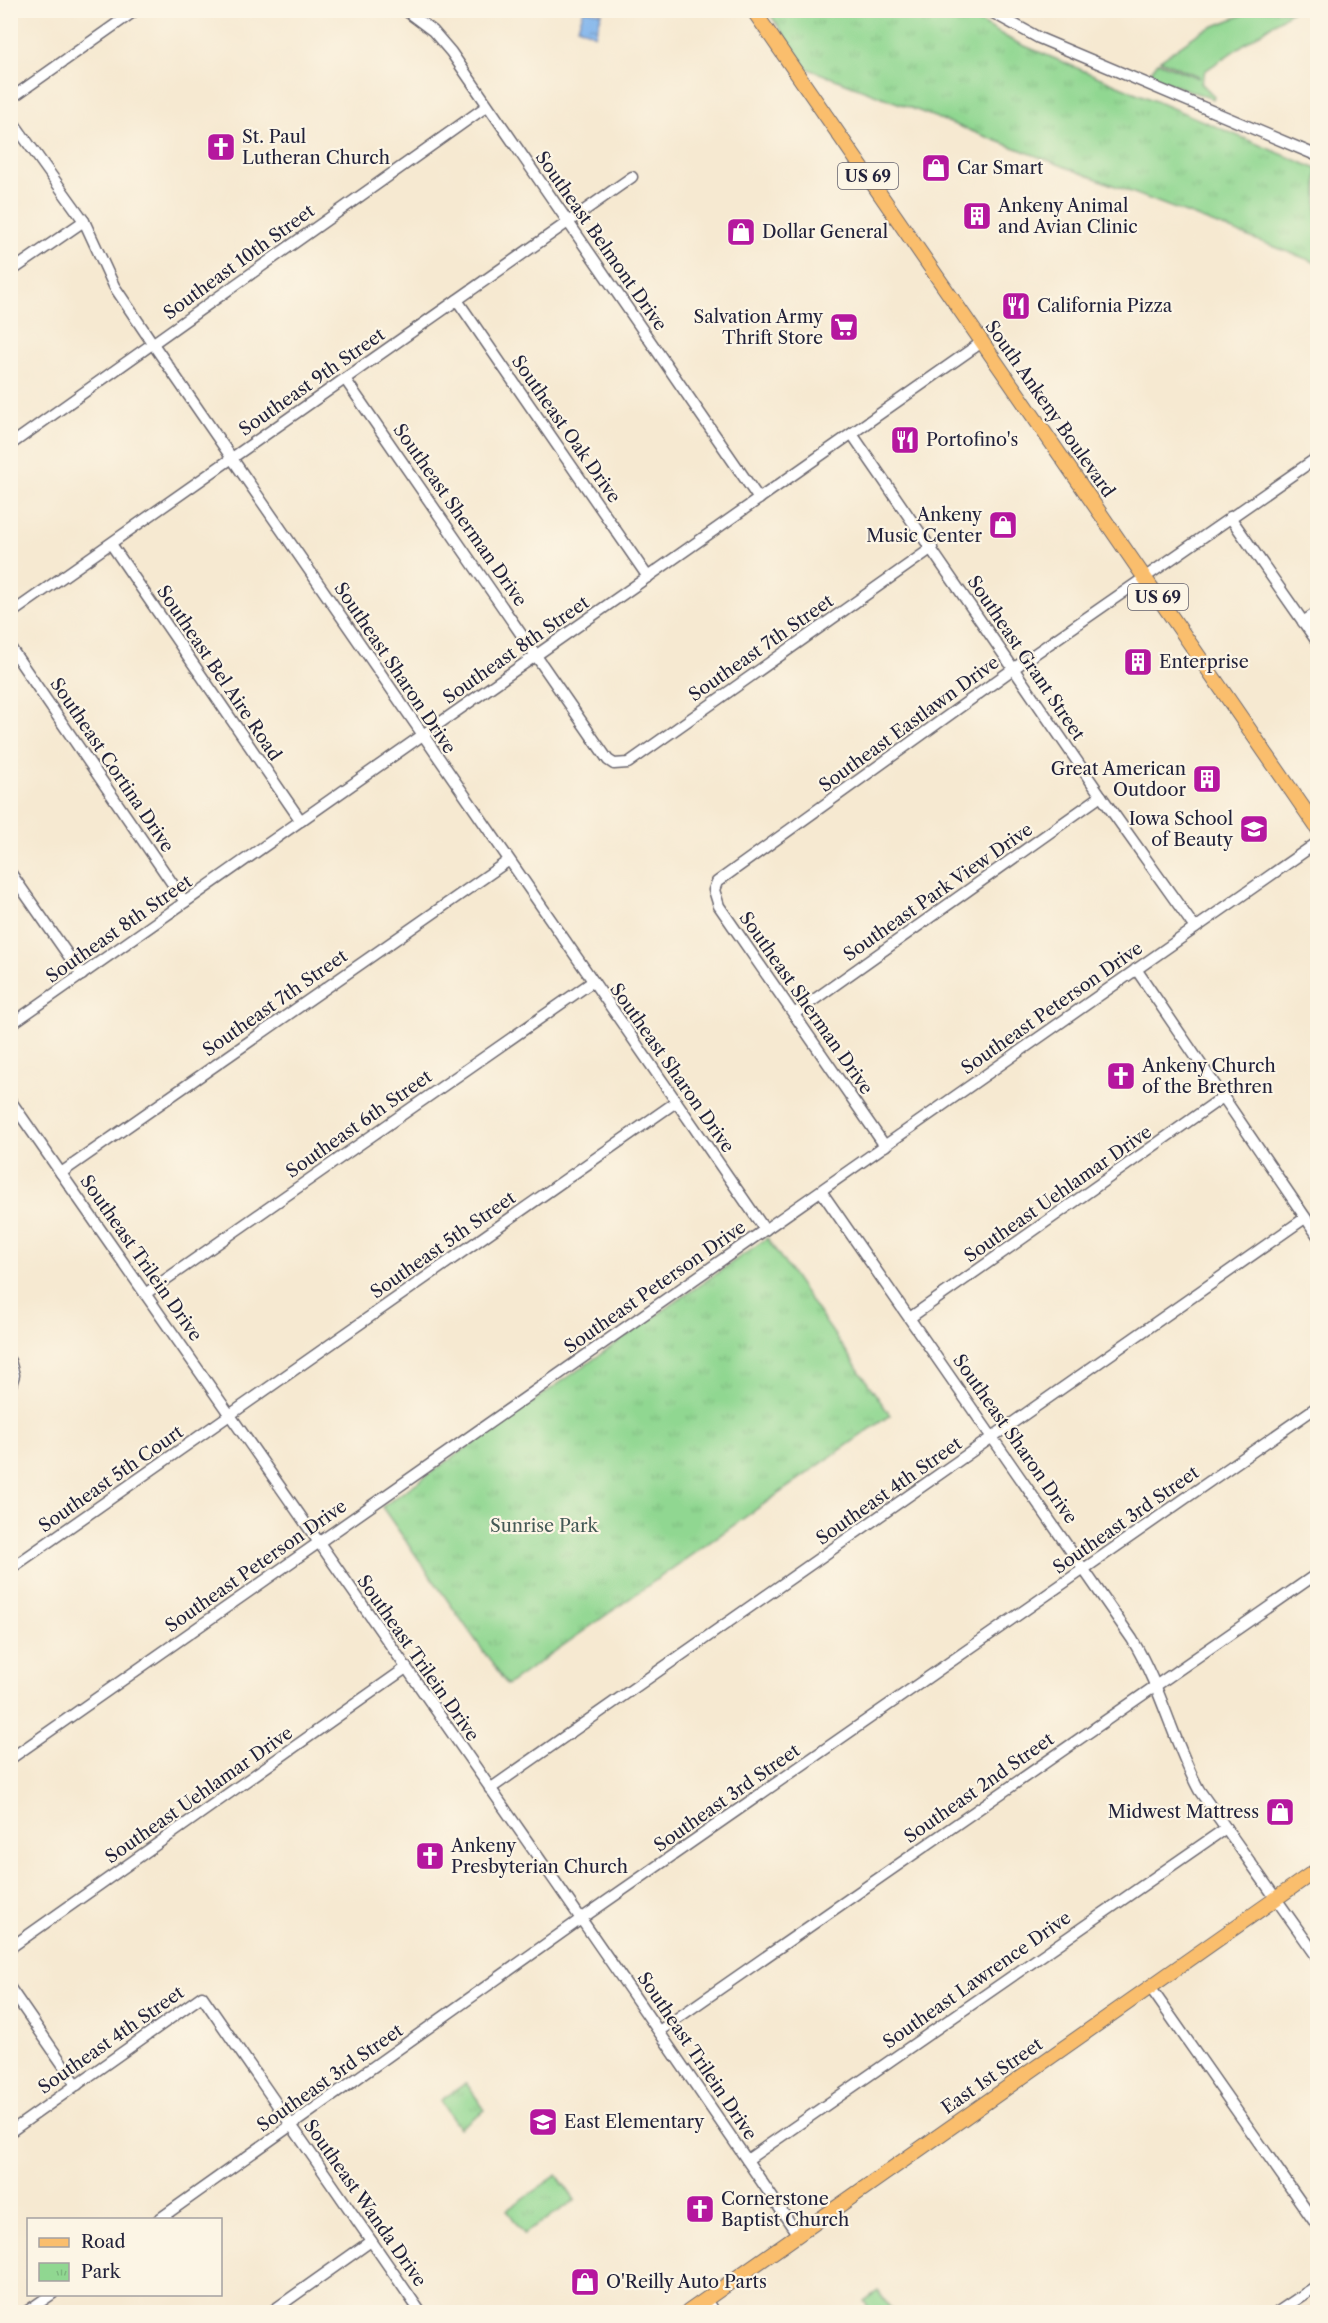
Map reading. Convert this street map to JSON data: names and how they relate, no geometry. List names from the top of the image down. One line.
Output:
{"streets":{"main road":["US 69","South Ankeny Boulevard","East 1st Street"],"street":["Southeast Belmont Drive","Southeast 10th Street","Southeast 9th Street","Southeast Oak Drive","Southeast Sherman Drive","Southeast 7th Street","Southeast 8th Street","Southeast Grant Street","Southeast Sharon Drive","Southeast Bel Aire Road","Southeast Eastlawn Drive","Southeast Cortina Drive","Southeast Park View Drive","Southeast Peterson Drive","Southeast 6th Street","Southeast Uehlamar Drive","Southeast 5th Street","Southeast Trilein Drive","Southeast 5th Court","Southeast 4th Street","Southeast 3rd Street","Southeast 2nd Street","Southeast Lawrence Drive","Southeast Wanda Drive"]},"crossings":[["Southeast Belmont Drive","Southeast 10th Street"],["Southeast Belmont Drive","Southeast 9th Street"],["Southeast Belmont Drive","Southeast 8th Street"],["Southeast 10th Street","Southeast Sharon Drive"],["Southeast 9th Street","Southeast Oak Drive"],["Southeast 9th Street","Southeast Sherman Drive"],["Southeast 9th Street","Southeast Sharon Drive"],["Southeast 9th Street","Southeast Bel Aire Road"],["South Ankeny Boulevard","Southeast 8th Street"],["South Ankeny Boulevard","Southeast Eastlawn Drive"],["Southeast Oak Drive","Southeast 8th Street"],["Southeast Sherman Drive","Southeast 7th Street"],["Southeast Sherman Drive","Southeast 8th Street"],["Southeast Sherman Drive","Southeast Eastlawn Drive"],["Southeast Sherman Drive","Southeast Park View Drive"],["Southeast Sherman Drive","Southeast Peterson Drive"],["Southeast 7th Street","Southeast Grant Street"],["Southeast 7th Street","Southeast Sharon Drive"],["Southeast 7th Street","Southeast Trilein Drive"],["Southeast 8th Street","Southeast Grant Street"],["Southeast 8th Street","Southeast Sharon Drive"],["Southeast 8th Street","Southeast Bel Aire Road"],["Southeast 8th Street","Southeast Cortina Drive"],["Southeast Grant Street","Southeast Eastlawn Drive"],["Southeast Grant Street","Southeast Park View Drive"],["Southeast Grant Street","Southeast Peterson Drive"],["Southeast Sharon Drive","Southeast Peterson Drive"],["Southeast Sharon Drive","Southeast 6th Street"],["Southeast Sharon Drive","Southeast Uehlamar Drive"],["Southeast Sharon Drive","Southeast 5th Street"],["Southeast Sharon Drive","Southeast 4th Street"],["Southeast Sharon Drive","Southeast 3rd Street"],["Southeast Sharon Drive","Southeast 2nd Street"],["Southeast Sharon Drive","Southeast Lawrence Drive"],["Southeast Sharon Drive","East 1st Street"],["Southeast Peterson Drive","Southeast Trilein Drive"],["Southeast 6th Street","Southeast Trilein Drive"],["Southeast Uehlamar Drive","Southeast Trilein Drive"],["Southeast 5th Street","Southeast Trilein Drive"],["Southeast 5th Street","Southeast 5th Court"],["Southeast Trilein Drive","Southeast 5th Court"],["Southeast Trilein Drive","Southeast 4th Street"],["Southeast Trilein Drive","Southeast 3rd Street"],["Southeast Trilein Drive","Southeast 2nd Street"],["Southeast Trilein Drive","Southeast Lawrence Drive"],["Southeast Trilein Drive","East 1st Street"],["Southeast 4th Street","Southeast Wanda Drive"],["Southeast 3rd Street","Southeast Wanda Drive"]],"parks":["Sunrise Park"],"places":{"church":["St. Paul Lutheran Church","Ankeny Church of the Brethren","Ankeny Presbyterian Church","Cornerstone Baptist Church"],"shop":["Car Smart","Dollar General","Ankeny Music Center","Midwest Mattress","O'Reilly Auto Parts"],"building":["Ankeny Animal and Avian Clinic","Enterprise","Great American Outdoor"],"restaurant":["California Pizza","Portofino's"],"supermarket":["Salvation Army Thrift Store"],"school or university":["Iowa School of Beauty","East Elementary"]},"legend":["Road","Park"]}
